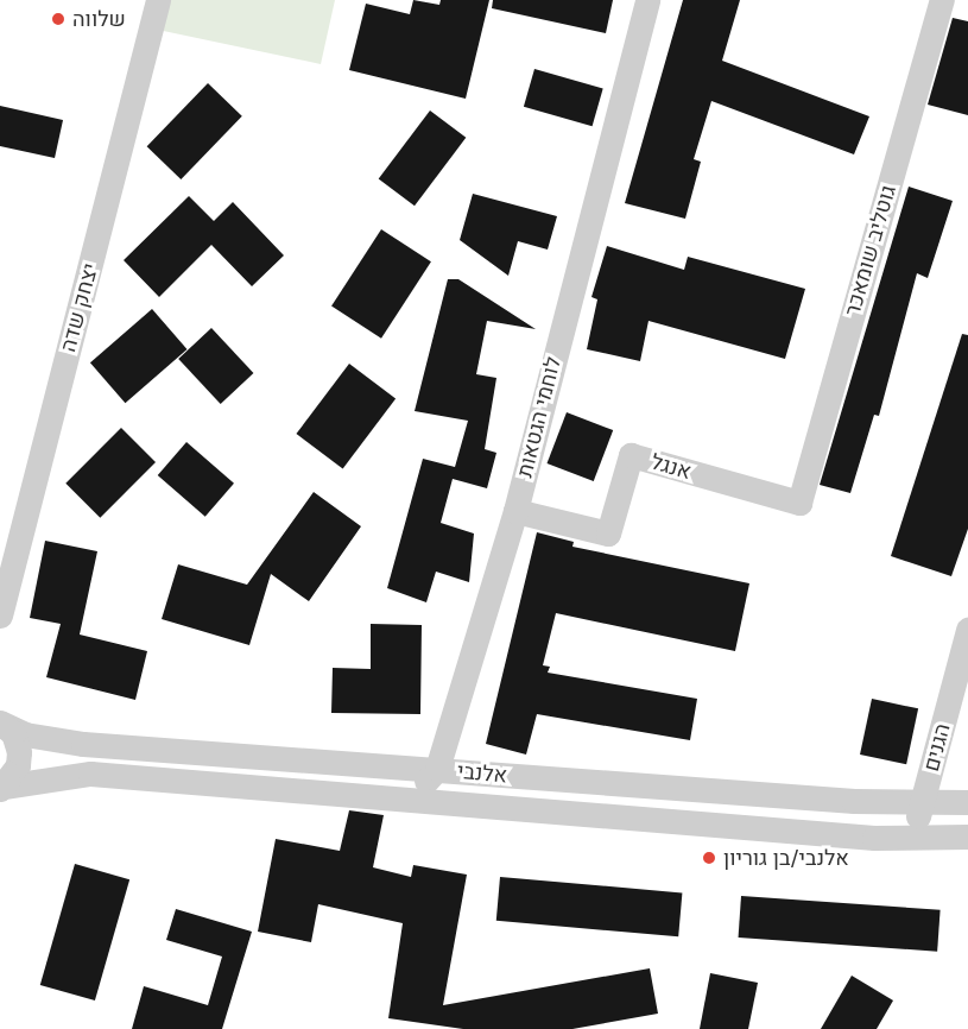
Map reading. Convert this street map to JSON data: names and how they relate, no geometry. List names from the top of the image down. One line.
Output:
{"streets":{"street":["גוטליב שומאכר","יצחק שדה","לוחמי הגטאות","אנגל","הגנים","אלנבי"]},"crossings":[["גוטליב שומאכר","אנגל"],["לוחמי הגטאות","אנגל"],["לוחמי הגטאות","אלנבי"],["הגנים","אלנבי"]],"places":["שלווה","אלנבי/בן גוריון"]}
